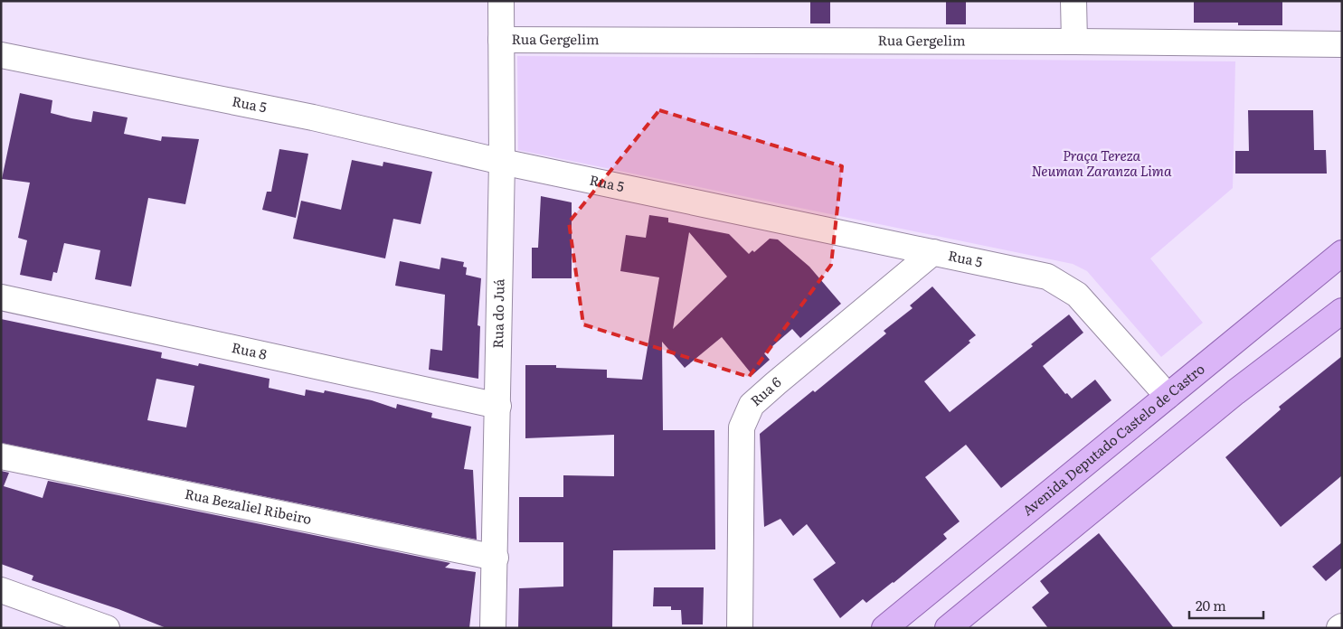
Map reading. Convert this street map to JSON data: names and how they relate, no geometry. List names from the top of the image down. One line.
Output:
{"streets":{"main road":["Avenida Deputado Castelo de Castro"],"street":["Rua Gergelim","Rua 5","Rua do Juá","Rua 8","Rua 6","Rua Bezaliel Ribeiro"]},"crossings":[["Rua Gergelim","Rua do Juá"],["Rua 5","Rua do Juá"],["Rua 5","Rua 6"],["Rua 5","Avenida Deputado Castelo de Castro"],["Rua do Juá","Rua 8"],["Rua do Juá","Rua Bezaliel Ribeiro"]],"parks":["Praça Tereza Neuman Zaranza Lima"],"scale_bar":"20 m"}
